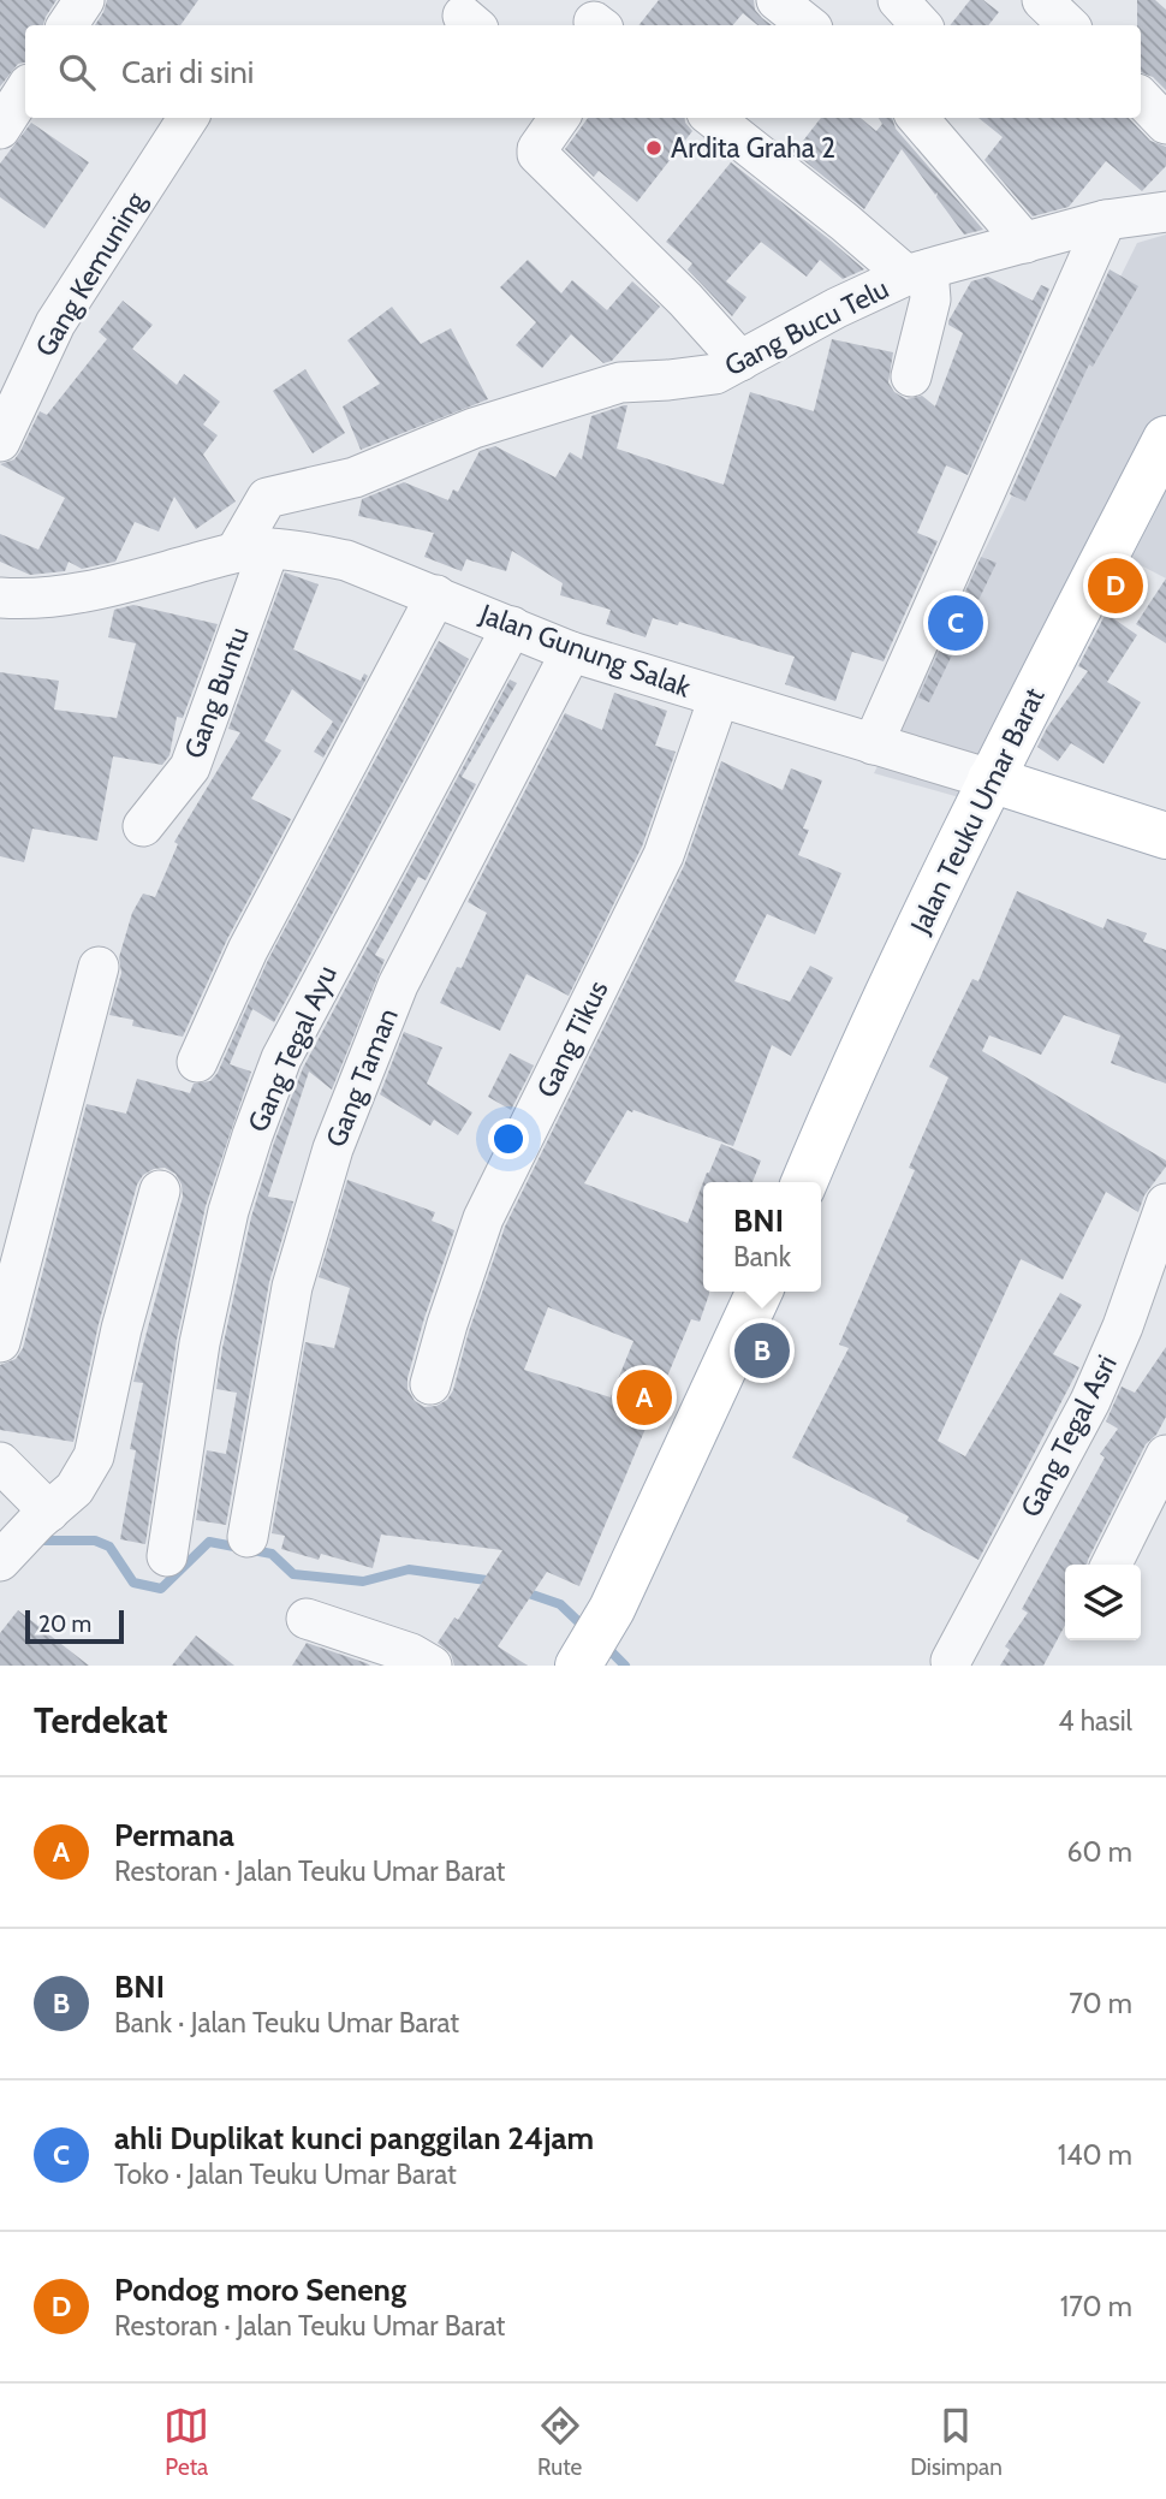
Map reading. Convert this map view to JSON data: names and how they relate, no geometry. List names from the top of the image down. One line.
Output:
{"streets":{"main road":["Jalan Gunung Salak","Jalan Teuku Umar Barat"],"street":["Gang Kemuning","Gang Bucu Telu","Gang Buntu","Gang Tikus","Gang Tegal Ayu","Gang Taman","Gang Tegal Asri"]},"crossings":[["Gang Bucu Telu","Jalan Gunung Salak"],["Gang Bucu Telu","Gang Buntu"],["Jalan Gunung Salak","Gang Buntu"],["Jalan Gunung Salak","Jalan Teuku Umar Barat"],["Jalan Gunung Salak","Gang Tikus"],["Jalan Gunung Salak","Gang Tegal Ayu"],["Jalan Gunung Salak","Gang Taman"]],"places":["Ardita Graha 2"],"scale_bar":"20 m","page":{"search":"Cari di sini","pins":["D","C","B","A"],"popup":["BNI","Bank"],"scale":"20 m","heading":["Terdekat","4 hasil"],"list":[{"mark":"A","name":"Permana","note":"Restoran · Jalan Teuku Umar Barat","value":"60 m"},{"mark":"B","name":"BNI","note":"Bank · Jalan Teuku Umar Barat","value":"70 m"},{"mark":"C","name":"ahli Duplikat kunci panggilan 24jam","note":"Toko · Jalan Teuku Umar Barat","value":"140 m"},{"mark":"D","name":"Pondog moro Seneng","note":"Restoran · Jalan Teuku Umar Barat","value":"170 m"}],"nav":["Peta","Rute","Disimpan"]}}
